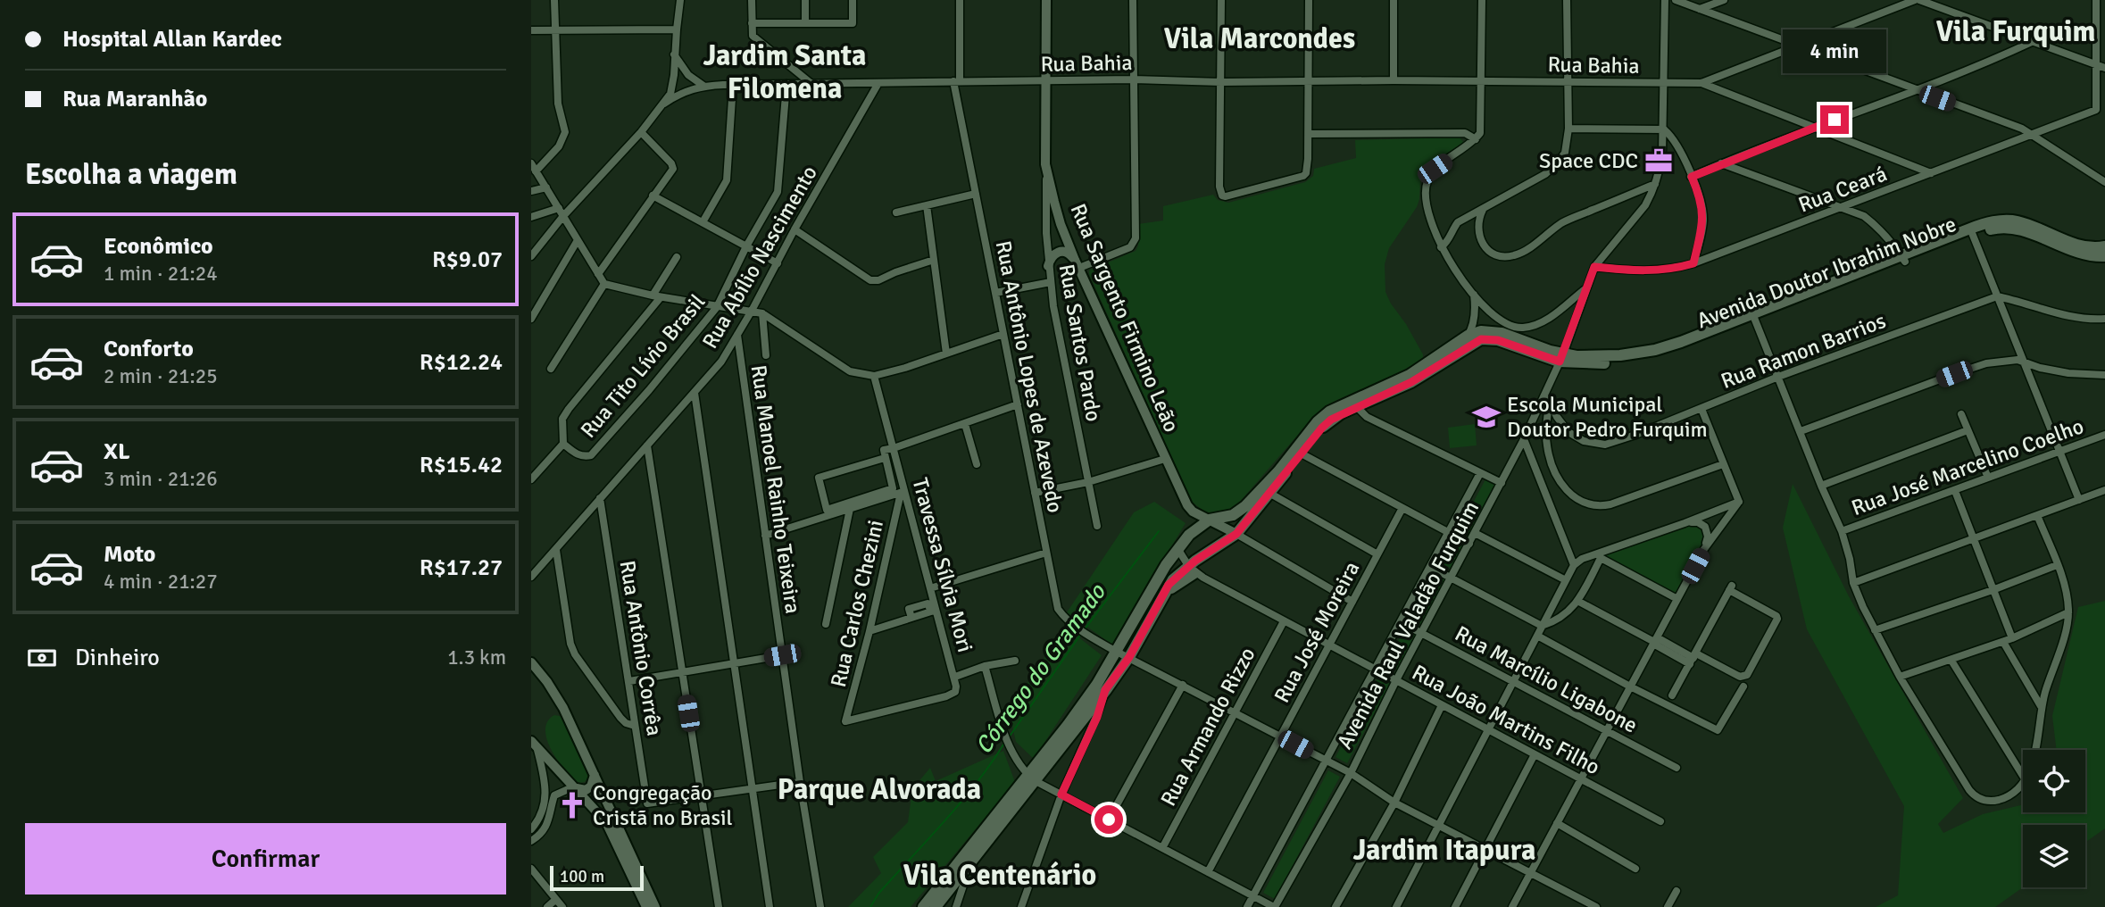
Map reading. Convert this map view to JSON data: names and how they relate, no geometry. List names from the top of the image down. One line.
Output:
{"streets":{"main road":["Avenida Doutor Ibrahim Nobre"],"street":["Rua Bahia","Rua Ceará","Rua Abílio Nascimento","Rua Sargento Firmino Leão","Rua Santos Pardo","Rua Ramon Barrios","Rua Tito Lívio Brasil","Rua Antônio Lopes de Azevedo","Rua José Marcelino Coelho","Rua Manoel Rainho Teixeira","Travessa Sílvia Mori","Rua Carlos Chezini","Avenida Raul Valadão Furquim","Rua José Moreira","Rua Antônio Corrêa","Rua Marcílio Ligabone","Rua João Martins Filho","Rua Armando Rizzo"]},"crossings":[["Rua Bahia","Rua Abílio Nascimento"],["Rua Bahia","Rua Sargento Firmino Leão"],["Rua Bahia","Rua Tito Lívio Brasil"],["Rua Bahia","Rua Antônio Lopes de Azevedo"],["Rua Bahia","Avenida Raul Valadão Furquim"],["Rua Ceará","Avenida Raul Valadão Furquim"],["Rua Abílio Nascimento","Rua Manoel Rainho Teixeira"],["Rua Abílio Nascimento","Rua Antônio Corrêa"],["Avenida Doutor Ibrahim Nobre","Avenida Raul Valadão Furquim"],["Rua Sargento Firmino Leão","Rua Santos Pardo"],["Rua Antônio Lopes de Azevedo","Avenida Raul Valadão Furquim"],["Rua Antônio Lopes de Azevedo","Rua José Moreira"],["Rua Antônio Lopes de Azevedo","Rua Armando Rizzo"],["Travessa Sílvia Mori","Rua Carlos Chezini"],["Avenida Raul Valadão Furquim","Rua Marcílio Ligabone"],["Avenida Raul Valadão Furquim","Rua João Martins Filho"],["Rua José Moreira","Rua João Martins Filho"],["Rua João Martins Filho","Rua Armando Rizzo"]],"districts":["Vila Furquim","Vila Marcondes","Jardim Santa Filomena","Parque Alvorada","Jardim Itapura","Vila Centenário"],"water":["Córrego do Gramado"],"places":{"office":["Space CDC"],"school or university":["Escola Municipal Doutor Pedro Furquim"],"church":["Congregação Cristã no Brasil"]},"scale_bar":"100 m","page":{"banner":["Hospital Allan Kardec","Rua Maranhão"],"bubble":"4 min","heading":"Escolha a viagem","list":[{"name":"Econômico","note":"1 min · 21:24","value":"R$9.07"},{"name":"Conforto","note":"2 min · 21:25","value":"R$12.24"},{"name":"XL","note":"3 min · 21:26","value":"R$15.42"},{"name":"Moto","note":"4 min · 21:27","value":"R$17.27"}],"pay":["Dinheiro","1.3 km"],"buttons":"Confirmar","scale":"100 m"}}
